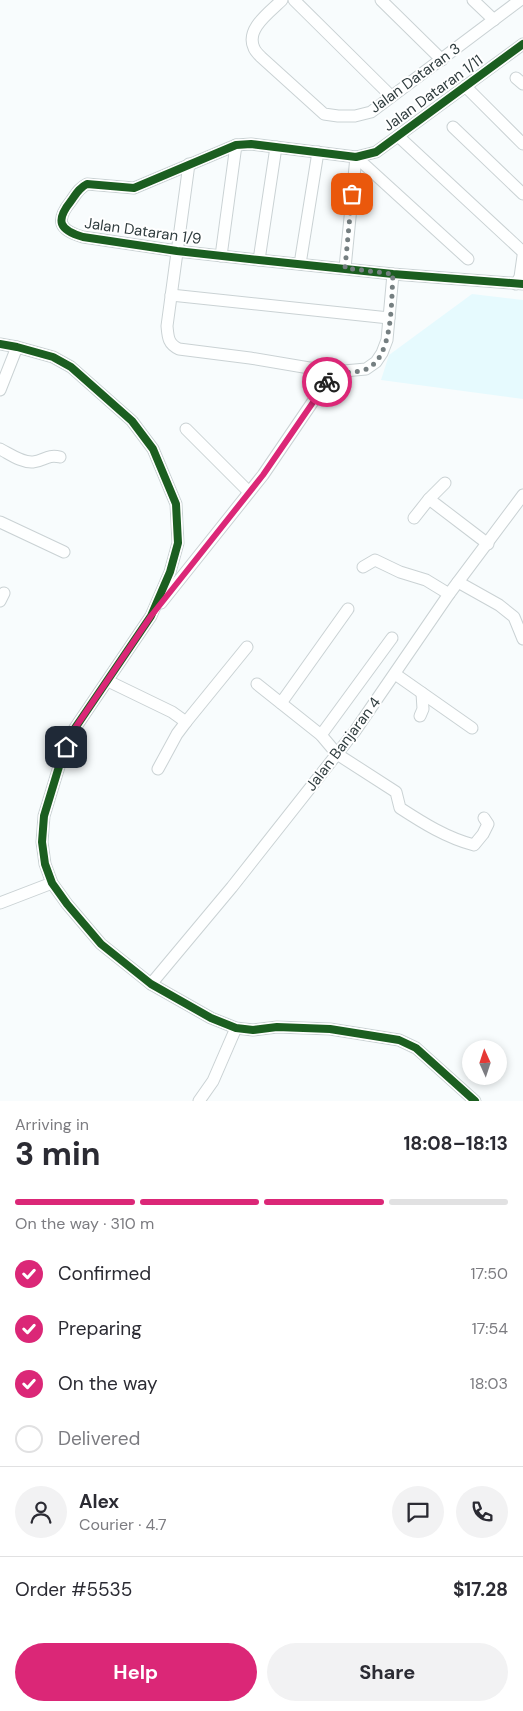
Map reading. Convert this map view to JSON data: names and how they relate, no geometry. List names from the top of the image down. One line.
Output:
{"streets":{"street":["Jalan Dataran 3","Jalan Dataran 1/11","Jalan Dataran 1/9","Jalan Banjaran 4"]},"crossings":[["Jalan Dataran 1/11","Jalan Dataran 1/9"]],"north":"top","page":{"heading":["3 min","Arriving in","18:08–18:13"],"panel":["Alex","Courier · 4.7","Order #5535","$17.28"],"bar":"On the way · 310 m","list":[["Confirmed","17:50"],["Preparing","17:54"],["On the way","18:03"],"Delivered"],"buttons":["Help","Share"]}}
